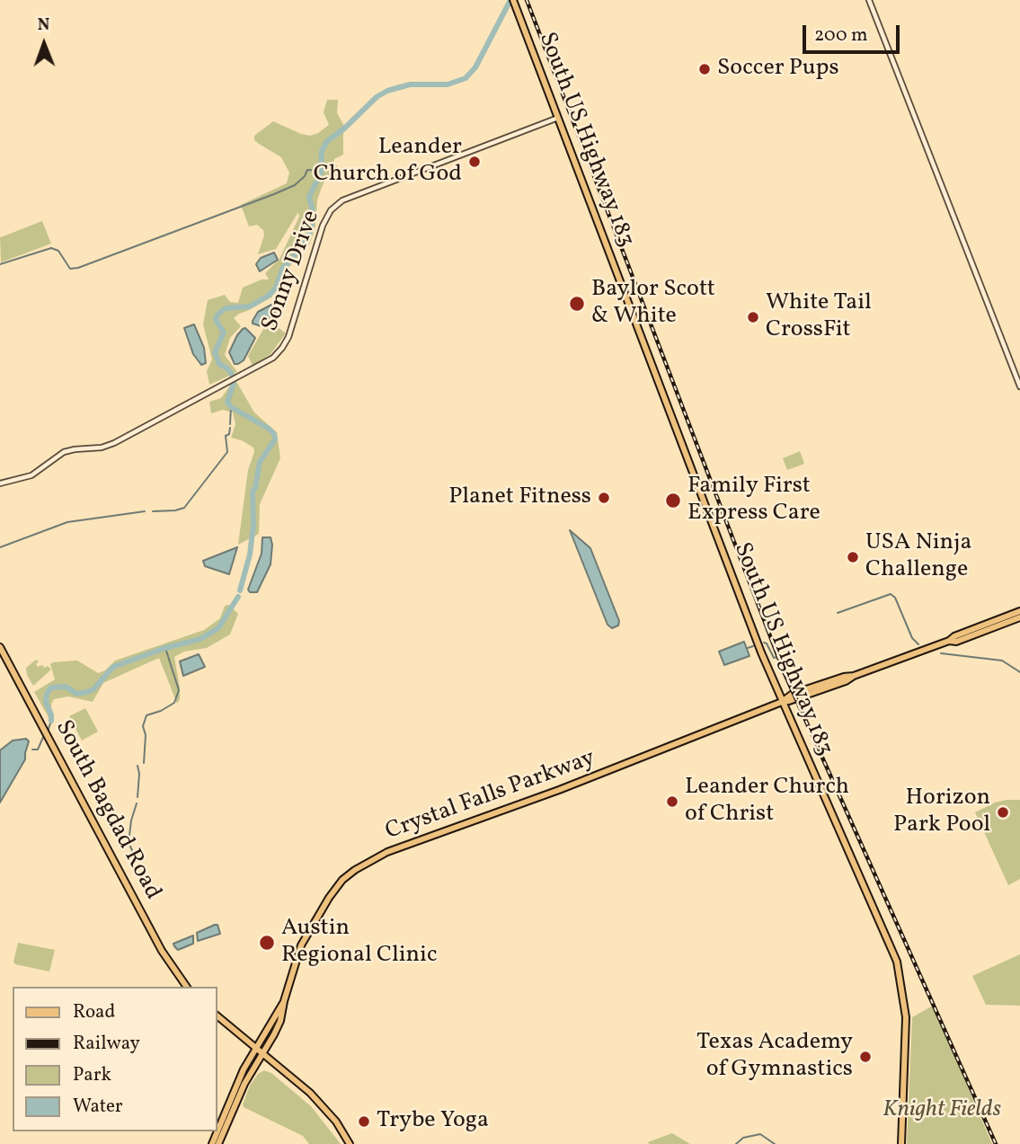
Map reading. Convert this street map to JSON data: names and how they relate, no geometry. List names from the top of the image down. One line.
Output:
{"streets":{"main road":["South US Highway 183","Crystal Falls Parkway","South Bagdad Road"],"street":["Sonny Drive"]},"crossings":[["South US Highway 183","Sonny Drive"],["South US Highway 183","Crystal Falls Parkway"]],"parks":["Knight Fields"],"places":["Soccer Pups","Leander Church of God","Baylor Scott & White","White Tail CrossFit","Planet Fitness","Family First Express Care","USA Ninja Challenge","Leander Church of Christ","Horizon Park Pool","Austin Regional Clinic","Texas Academy of Gymnastics","Trybe Yoga"],"legend":["Road","Railway","Park","Water"],"scale_bar":"200 m","north":"top"}
